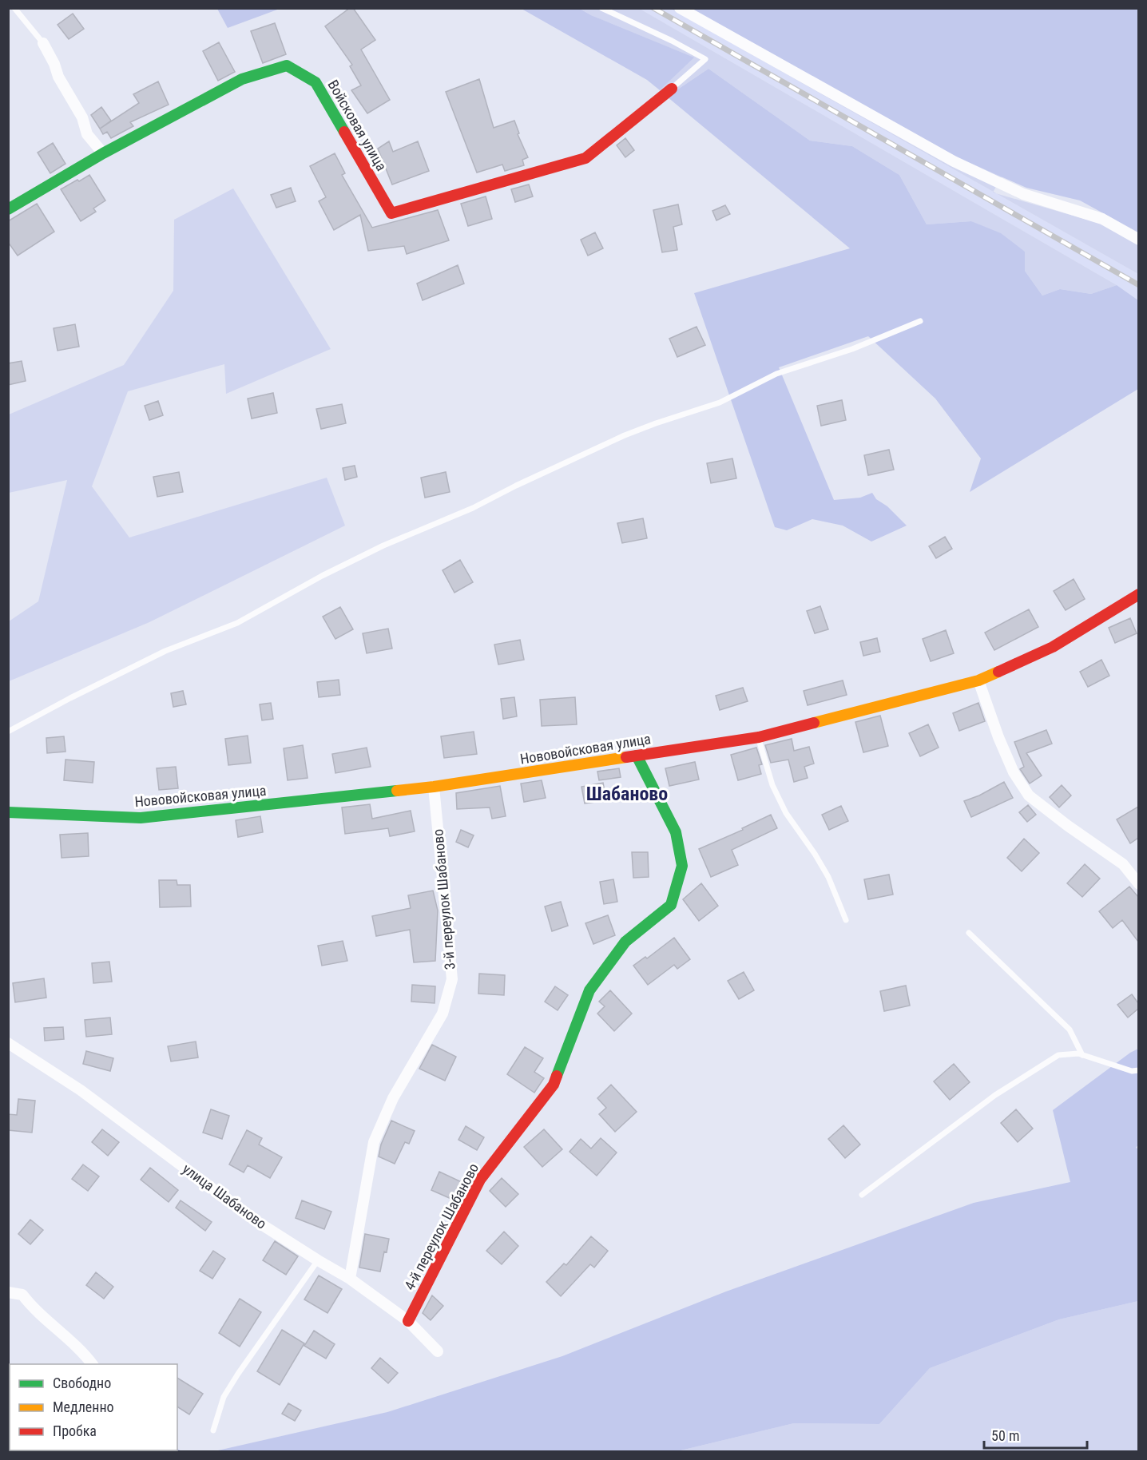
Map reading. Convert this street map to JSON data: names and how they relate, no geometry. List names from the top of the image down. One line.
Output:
{"streets":{"street":["Войсковая улица","Нововойсковая улица","3-й переулок Шабаново","улица Шабаново","4-й переулок Шабаново"]},"crossings":[["Нововойсковая улица","3-й переулок Шабаново"],["Нововойсковая улица","4-й переулок Шабаново"],["3-й переулок Шабаново","улица Шабаново"],["улица Шабаново","4-й переулок Шабаново"]],"districts":["Шабаново"],"legend":["Свободно","Медленно","Пробка"],"scale_bar":"50 m"}
